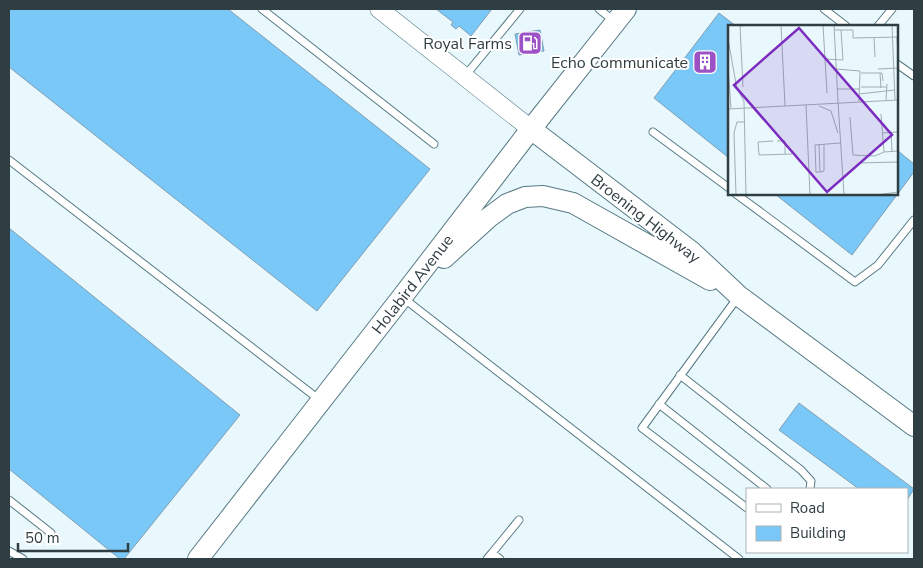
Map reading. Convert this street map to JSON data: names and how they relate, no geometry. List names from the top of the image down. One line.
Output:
{"streets":{"main road":["Broening Highway","Holabird Avenue"]},"crossings":[["Broening Highway","Holabird Avenue"]],"places":{"fuel station":["Royal Farms"],"building":["Echo Communicate"]},"legend":["Road","Building"],"scale_bar":"50 m"}
